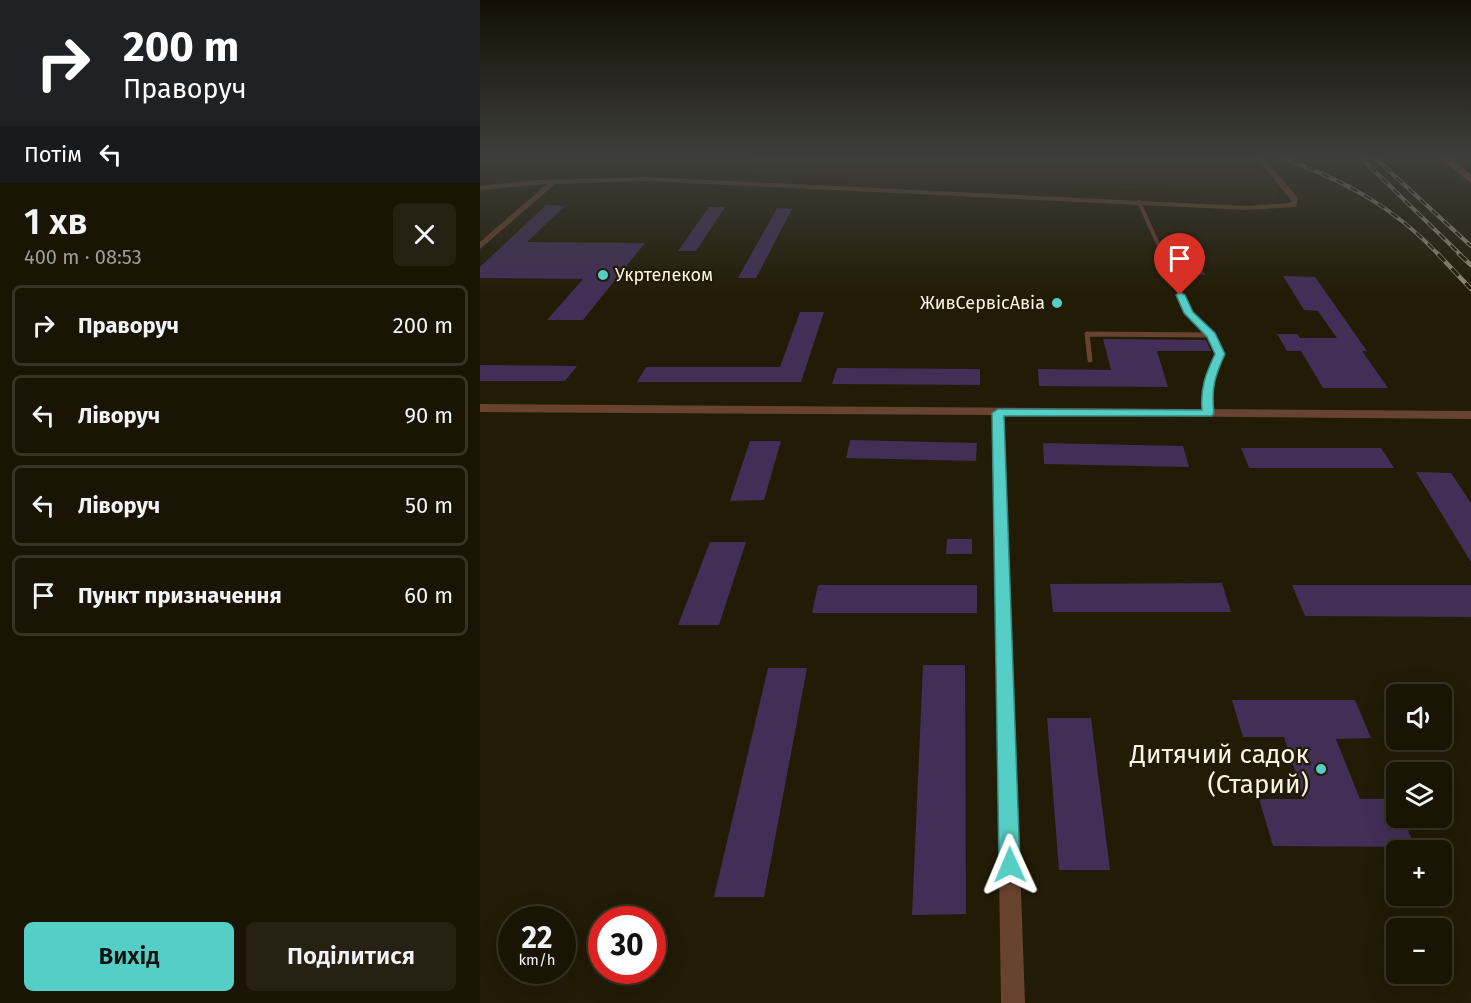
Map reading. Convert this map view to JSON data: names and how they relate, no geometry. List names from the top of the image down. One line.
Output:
{"places":["Укртелеком","ЖивСервісАвіа","Дитячий садок (Старий)"],"page":{"turn":["200 m","Праворуч"],"then":"Потім","heading":["1 хв","400 m · 08:53"],"list":[{"name":"Праворуч","value":"200 m"},{"name":"Ліворуч","value":"90 m"},{"name":"Ліворуч","value":"50 m"},{"name":"Пункт призначення","value":"60 m"}],"map_buttons":["+","−"],"speed":"22 km/h","limit":"30","buttons":["Вихід","Поділитися"]}}
